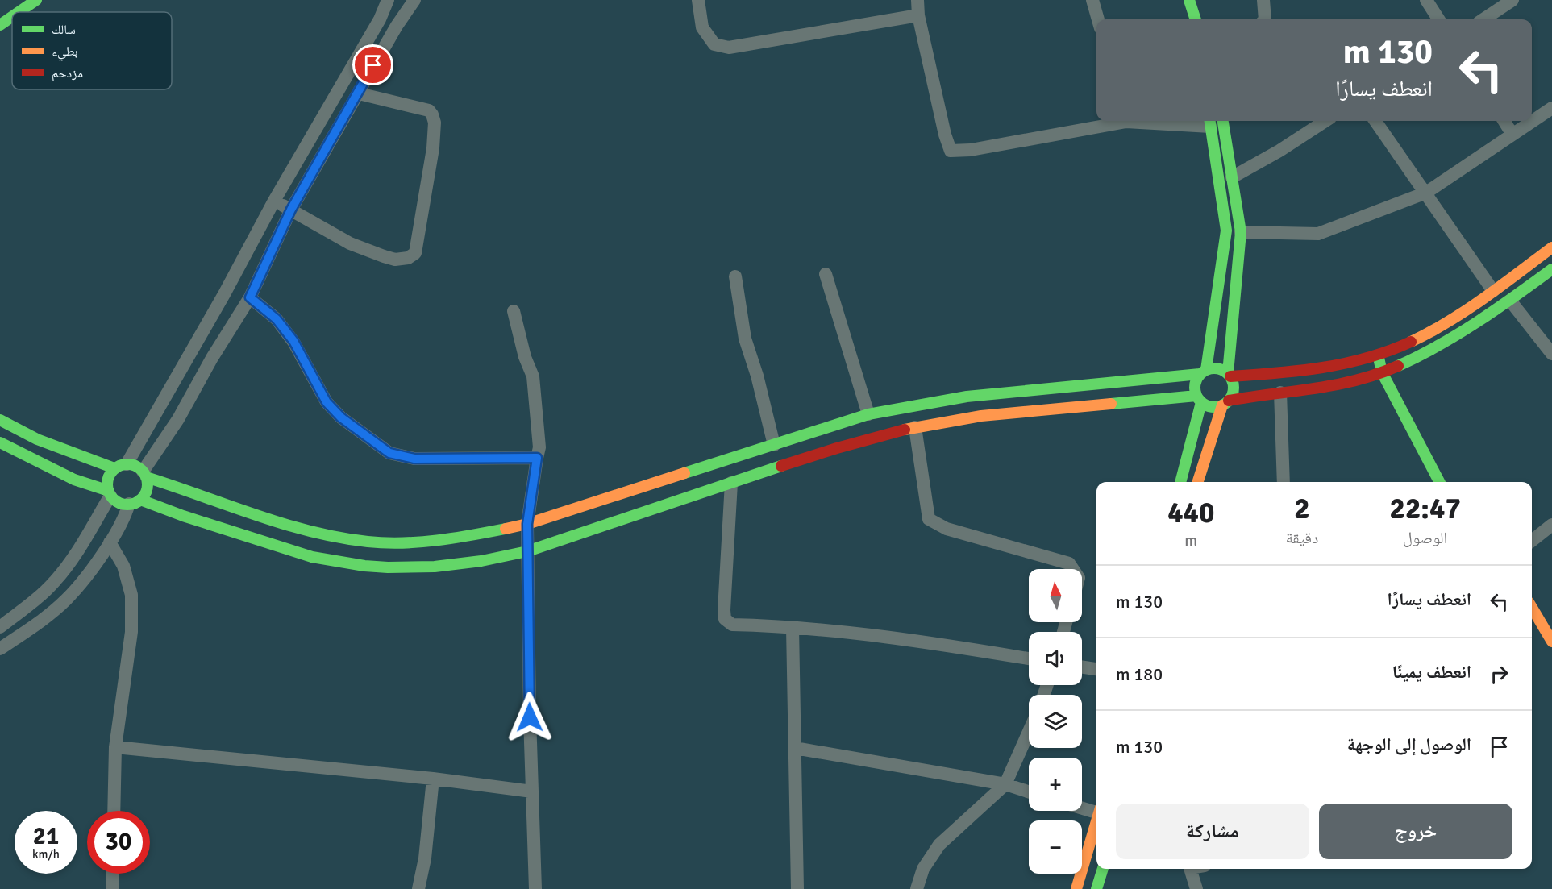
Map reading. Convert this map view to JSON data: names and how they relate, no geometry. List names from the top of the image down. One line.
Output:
{"legend":["سالك","بطيء","مزدحم"],"north":"top","page":{"turn":["130 m","انعطف يسارًا"],"eta":["22:47","الوصول","2","دقيقة","440","m"],"list":[{"name":"انعطف يسارًا","value":"130 m"},{"name":"انعطف يمينًا","value":"180 m"},{"name":"الوصول إلى الوجهة","value":"130 m"}],"map_buttons":["+","−"],"buttons":["خروج","مشاركة"],"speed":"21 km/h","limit":"30"}}
